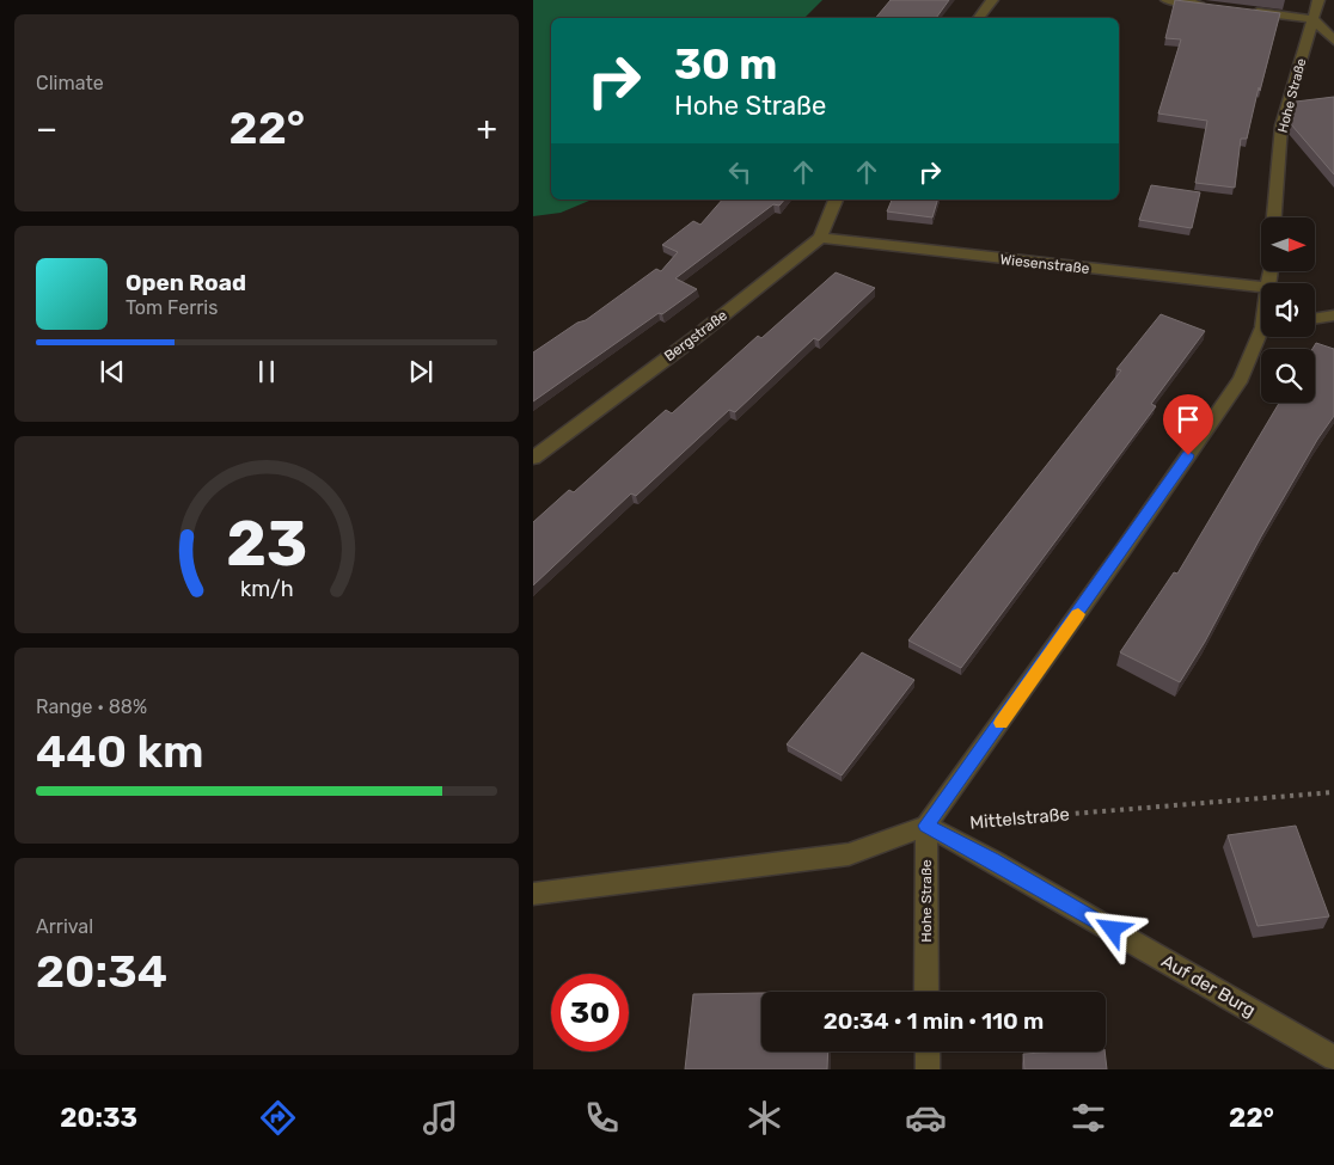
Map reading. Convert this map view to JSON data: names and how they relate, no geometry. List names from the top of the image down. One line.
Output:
{"streets":{"street":["Hohe Straße","Wiesenstraße","Bergstraße","Auf der Burg"],"path":["Mittelstraße"]},"crossings":[["Hohe Straße","Auf der Burg"],["Wiesenstraße","Bergstraße"]],"north":"right","page":{"tile":["Climate",["Range · 88%","440 km"],["Arrival","20:34"]],"turn":["30 m","Hohe Straße"],"heat":["−","22°","+"],"song":["Open Road","Tom Ferris"],"limit":"30","trip":"20:34 · 1 min · 110 m","tabs":["20:33","22°"],"gauge":["23","km/h"]}}
